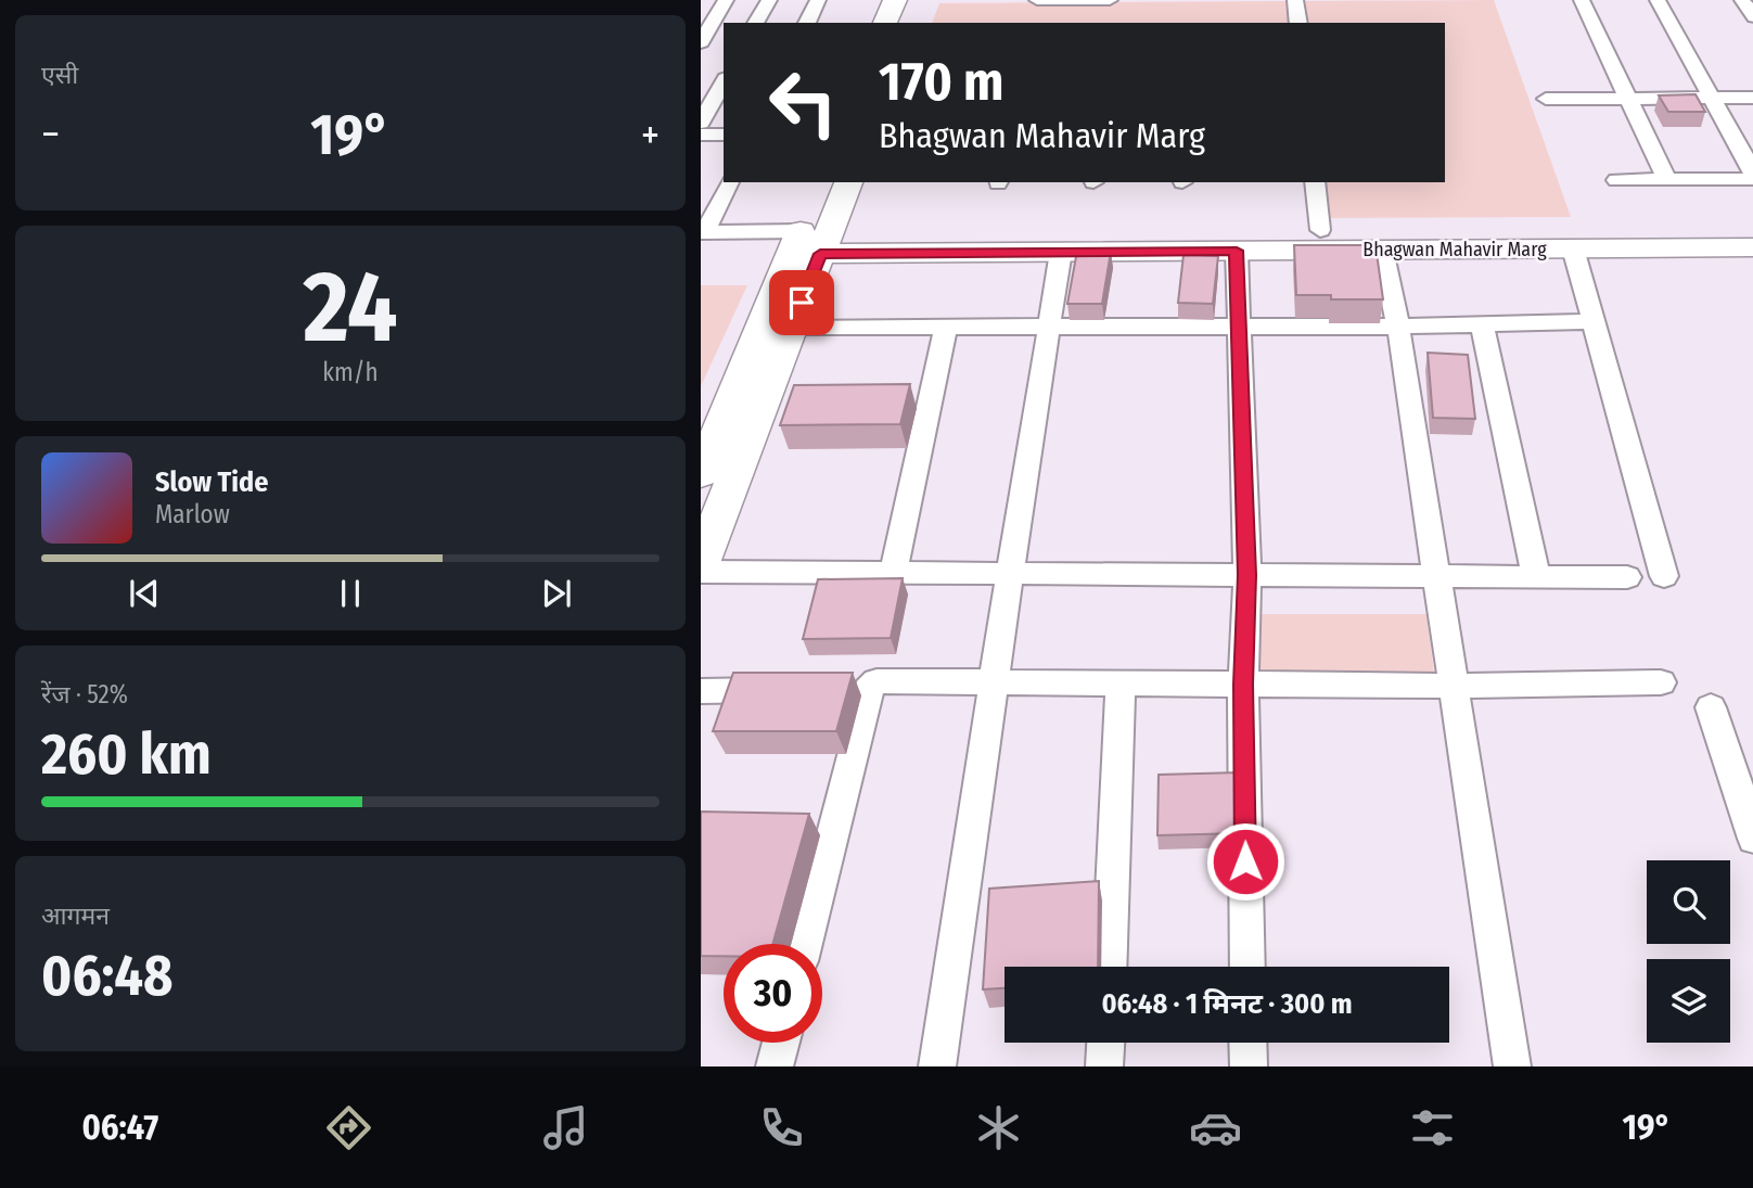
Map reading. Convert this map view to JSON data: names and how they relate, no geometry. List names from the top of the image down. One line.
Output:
{"streets":{"street":["Bhagwan Mahavir Marg"]},"page":{"tile":["एसी",["24","km/h"],["रेंज · 52%","260 km"],["आगमन","06:48"]],"turn":["170 m","Bhagwan Mahavir Marg"],"heat":["−","19°","+"],"song":["Slow Tide","Marlow"],"limit":"30","trip":"06:48 · 1 मिनट · 300 m","tabs":["06:47","19°"]}}
